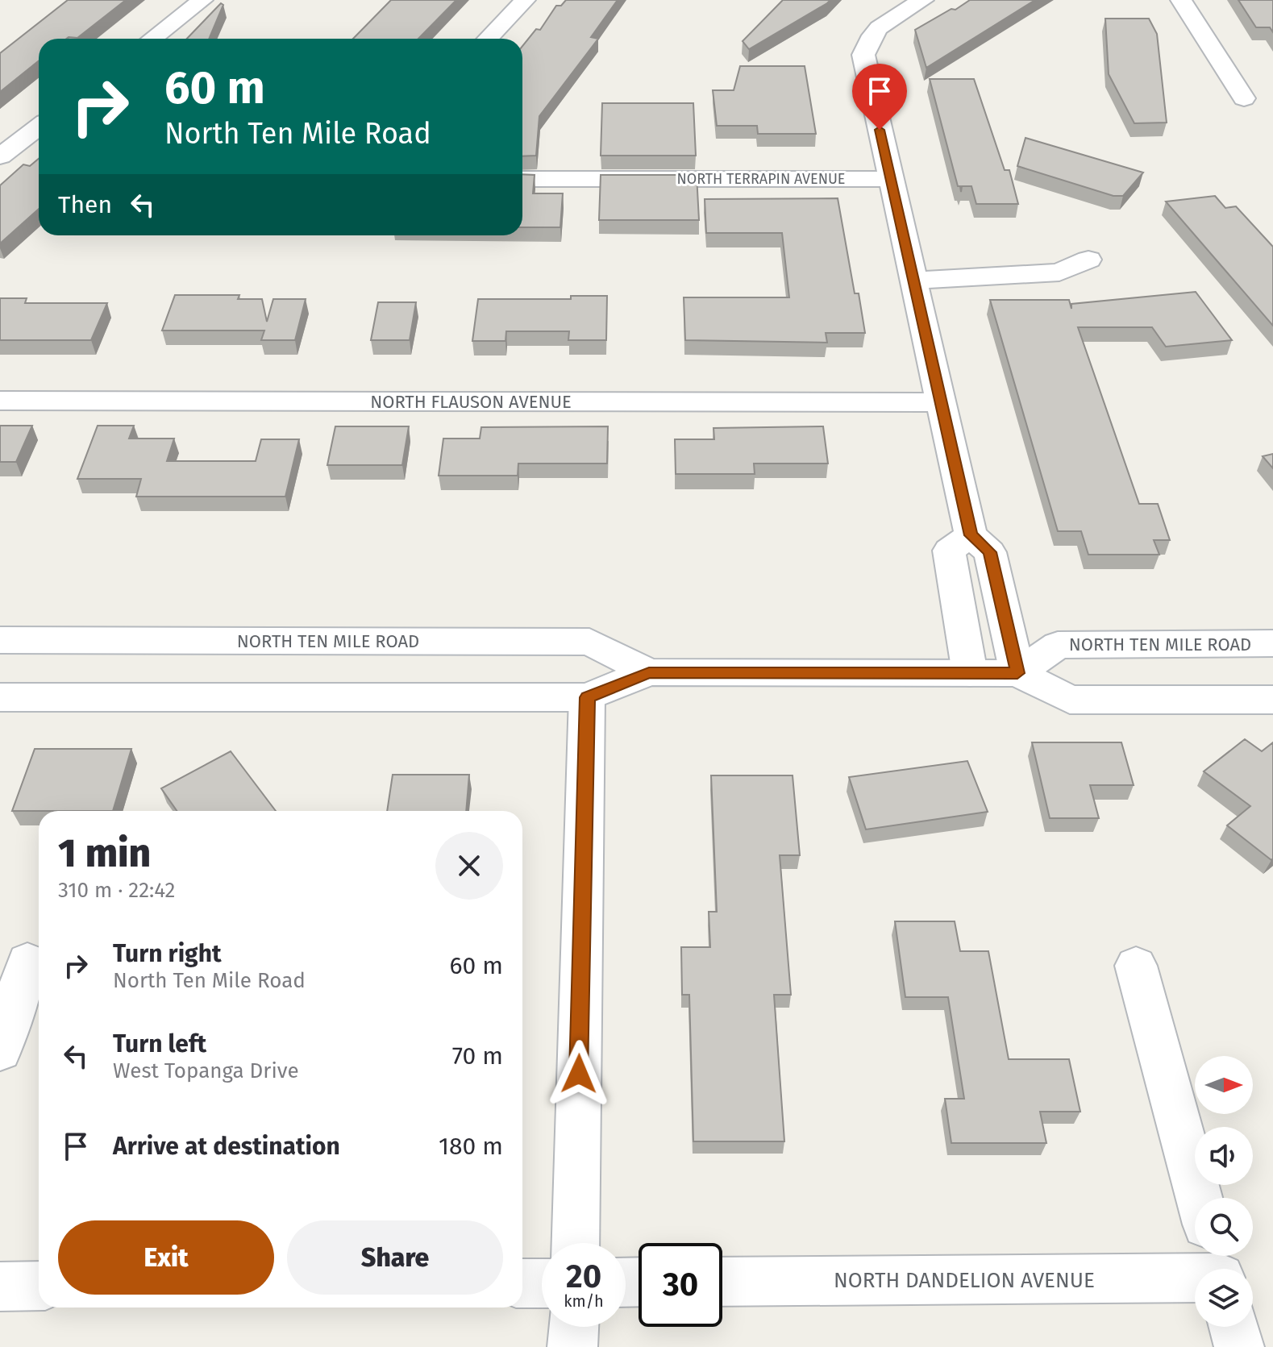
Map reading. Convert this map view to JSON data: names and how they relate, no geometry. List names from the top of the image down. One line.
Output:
{"streets":{"street":["NORTH TERRAPIN AVENUE","NORTH FLAUSON AVENUE","NORTH TEN MILE ROAD","NORTH DANDELION AVENUE"]},"north":"right","page":{"turn":["60 m","North Ten Mile Road"],"then":"Then","heading":["1 min","310 m · 22:42"],"list":[{"name":"Turn right","note":"North Ten Mile Road","value":"60 m"},{"name":"Turn left","note":"West Topanga Drive","value":"70 m"},{"name":"Arrive at destination","value":"180 m"}],"buttons":["Exit","Share"],"speed":"20 km/h","limit":"30"}}
